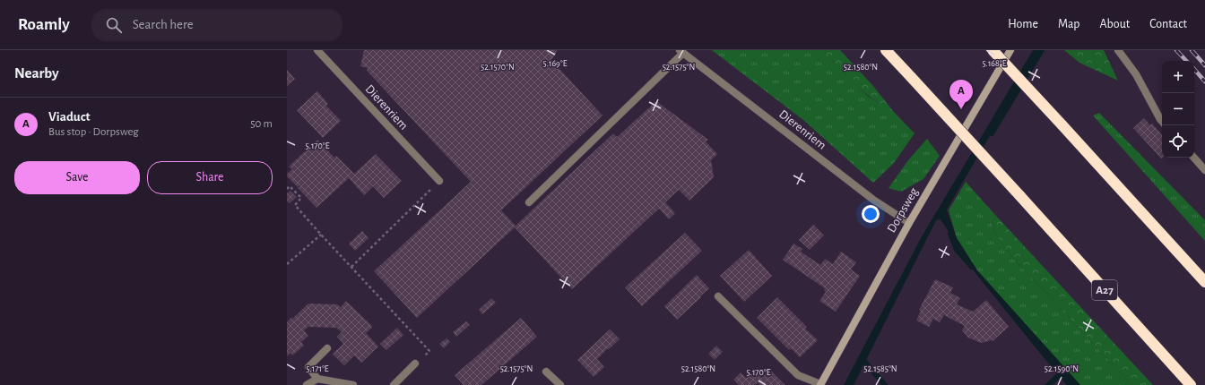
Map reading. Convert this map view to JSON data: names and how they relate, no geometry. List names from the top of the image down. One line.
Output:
{"streets":{"highway":["A27"],"street":["Dierenriem","Dorpsweg"]},"crossings":[["Dierenriem","Dorpsweg"]],"page":{"header":"Roamly","search":"Search here","nav":["Home","Map","About","Contact"],"heading":"Nearby","map_buttons":["+","−"],"pins":"A","list":[{"mark":"A","name":"Viaduct","note":"Bus stop · Dorpsweg","value":"50 m"}],"buttons":["Save","Share"]},"coordinates":["5.169°E","5.168°E","52.1570°N","52.1575°N","52.1580°N","5.170°E","52.1585°N","52.1590°N","5.171°E"]}
